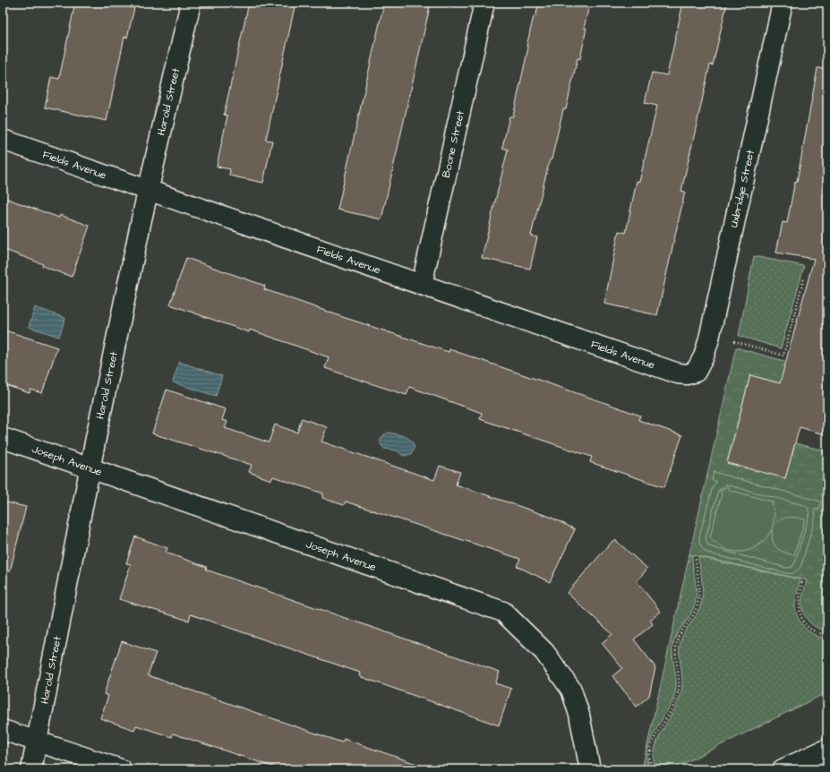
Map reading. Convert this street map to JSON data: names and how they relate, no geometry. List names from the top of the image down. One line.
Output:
{"streets":{"street":["Harold Street","Boone Street","Fields Avenue","Uxbridge Street","Joseph Avenue"]},"crossings":[["Harold Street","Fields Avenue"],["Harold Street","Joseph Avenue"],["Boone Street","Fields Avenue"],["Fields Avenue","Uxbridge Street"]]}
